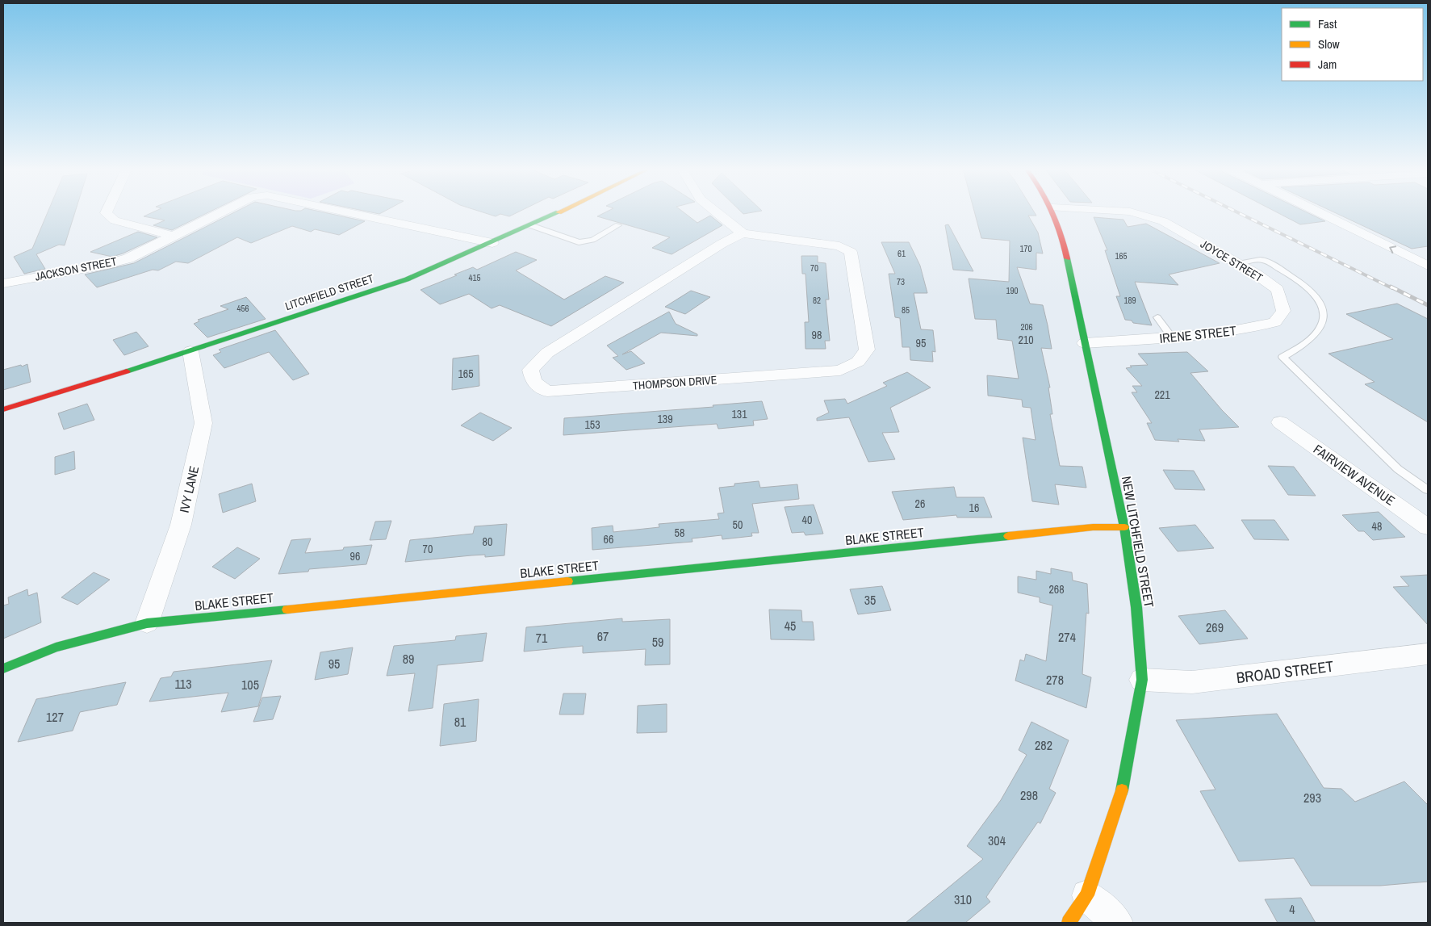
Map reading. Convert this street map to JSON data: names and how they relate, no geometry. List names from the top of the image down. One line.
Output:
{"streets":{"main road":["LITCHFIELD STREET","BLAKE STREET","NEW LITCHFIELD STREET"],"street":["JOYCE STREET","JACKSON STREET","IRENE STREET","THOMPSON DRIVE","FAIRVIEW AVENUE","IVY LANE","BROAD STREET"]},"crossings":[["JOYCE STREET","IRENE STREET"],["JACKSON STREET","LITCHFIELD STREET"],["LITCHFIELD STREET","IVY LANE"],["IRENE STREET","NEW LITCHFIELD STREET"],["IVY LANE","BLAKE STREET"],["BLAKE STREET","NEW LITCHFIELD STREET"],["NEW LITCHFIELD STREET","BROAD STREET"]],"house_numbers":["170","61","165","70","415","73","190","82","189","456","85","206","98","210","95","165","221","131","139","153","26","16","40","50","48","58","66","80","70","96","268","35","45","269","67","274","71","59","89","95","278","113","105","127","81","282","298","293","304","310","4"],"legend":["Fast","Slow","Jam"]}
